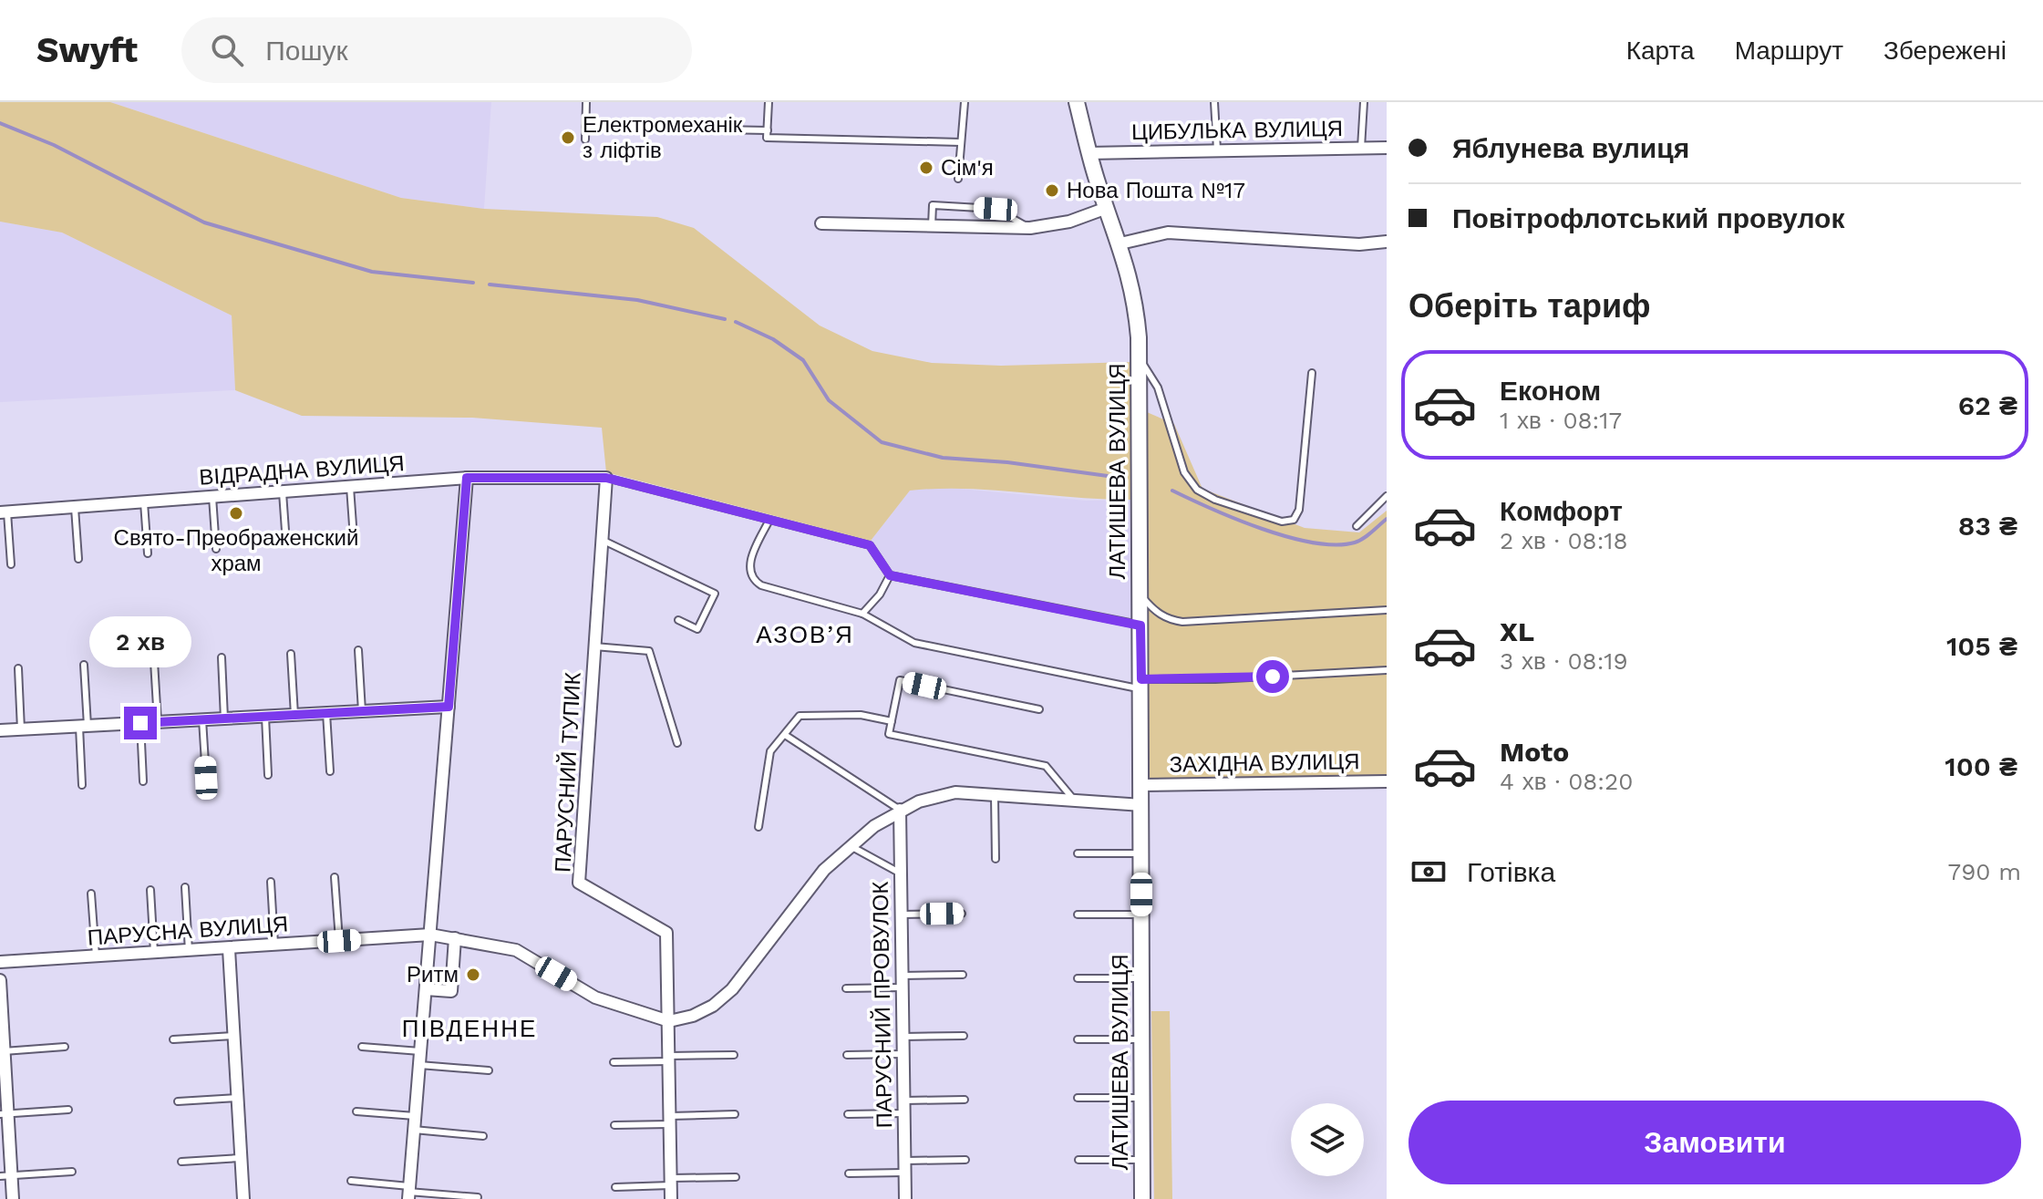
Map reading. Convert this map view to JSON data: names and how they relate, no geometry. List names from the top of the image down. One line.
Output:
{"streets":{"street":["ЦИБУЛЬКА ВУЛИЦЯ","ВІДРАДНА ВУЛИЦЯ","ЛАТИШЕВА ВУЛИЦЯ","ЗАХІДНА ВУЛИЦЯ","ПАРУСНИЙ ТУПИК","ПАРУСНА ВУЛИЦЯ","ПАРУСНИЙ ПРОВУЛОК"]},"crossings":[["ЦИБУЛЬКА ВУЛИЦЯ","ЛАТИШЕВА ВУЛИЦЯ"],["ВІДРАДНА ВУЛИЦЯ","ПАРУСНИЙ ТУПИК"],["ЛАТИШЕВА ВУЛИЦЯ","ЗАХІДНА ВУЛИЦЯ"],["ПАРУСНИЙ ТУПИК","ПАРУСНА ВУЛИЦЯ"]],"districts":["АЗОВ’Я","ПІВДЕННЕ"],"places":["Електромеханік з ліфтів","Сім'я","Нова Пошта №17","Свято-Преображенский храм","Ритм"],"page":{"header":"Swyft","search":"Пошук","nav":["Карта","Маршрут","Збережені"],"banner":["Яблунева вулиця","Повітрофлотський провулок"],"heading":"Оберіть тариф","list":[{"name":"Економ","note":"1 хв · 08:17","value":"62 ₴"},{"name":"Комфорт","note":"2 хв · 08:18","value":"83 ₴"},{"name":"XL","note":"3 хв · 08:19","value":"105 ₴"},{"name":"Moto","note":"4 хв · 08:20","value":"100 ₴"}],"bubble":"2 хв","pay":["Готівка","790 m"],"buttons":"Замовити"}}
